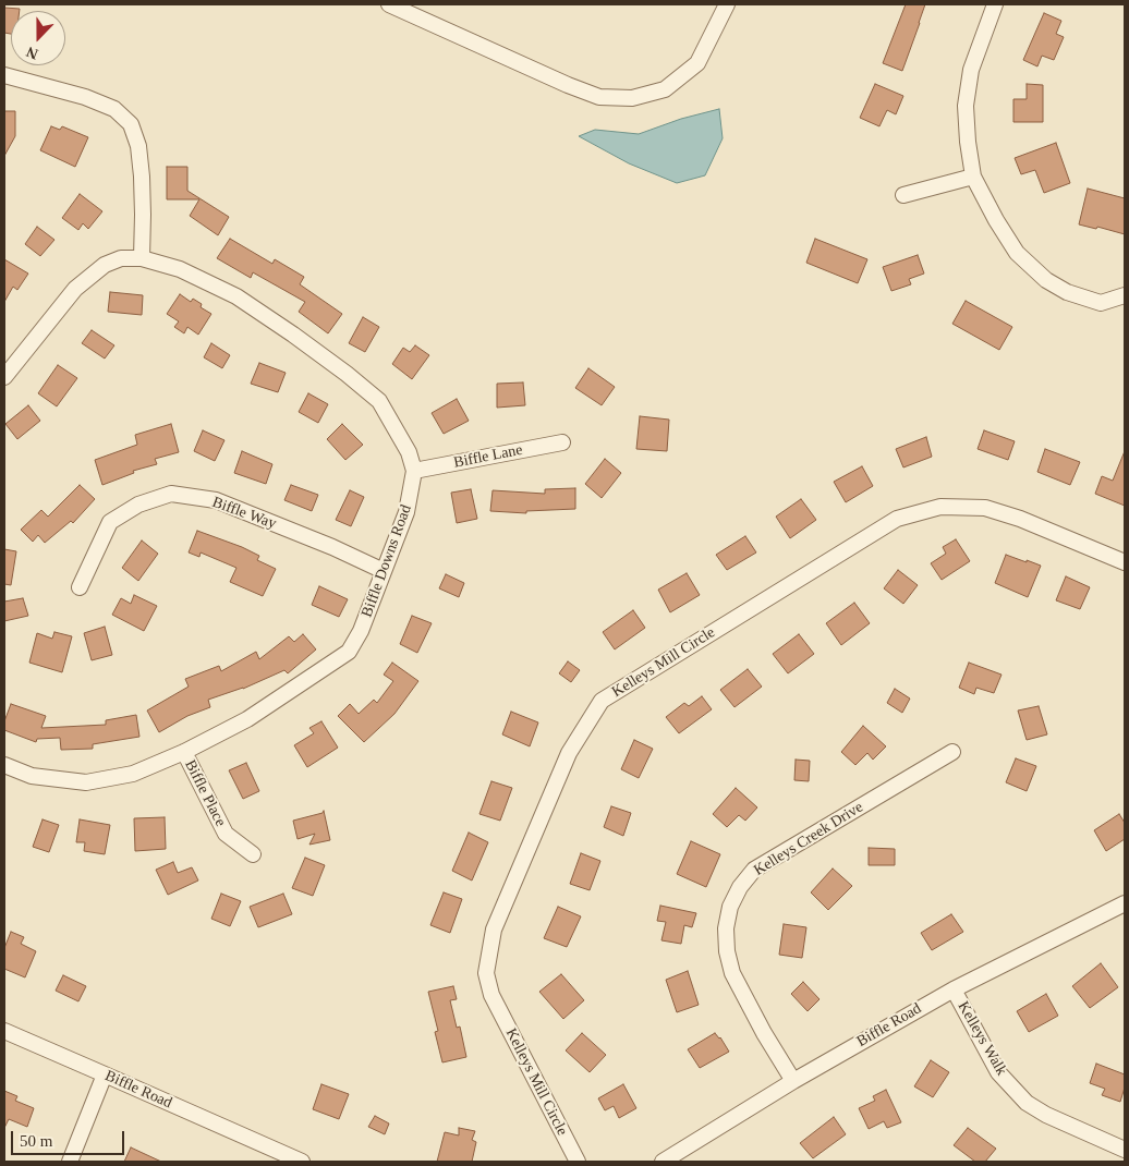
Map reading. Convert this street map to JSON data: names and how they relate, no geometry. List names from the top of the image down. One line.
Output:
{"streets":{"street":["Biffle Lane","Biffle Way","Biffle Downs Road","Kelleys Mill Circle","Biffle Place","Kelleys Creek Drive","Biffle Road","Kelleys Walk"]},"crossings":[["Biffle Lane","Biffle Downs Road"],["Biffle Way","Biffle Downs Road"],["Biffle Downs Road","Biffle Place"],["Kelleys Creek Drive","Biffle Road"],["Biffle Road","Kelleys Walk"]],"scale_bar":"50 m","north":"bottom"}
